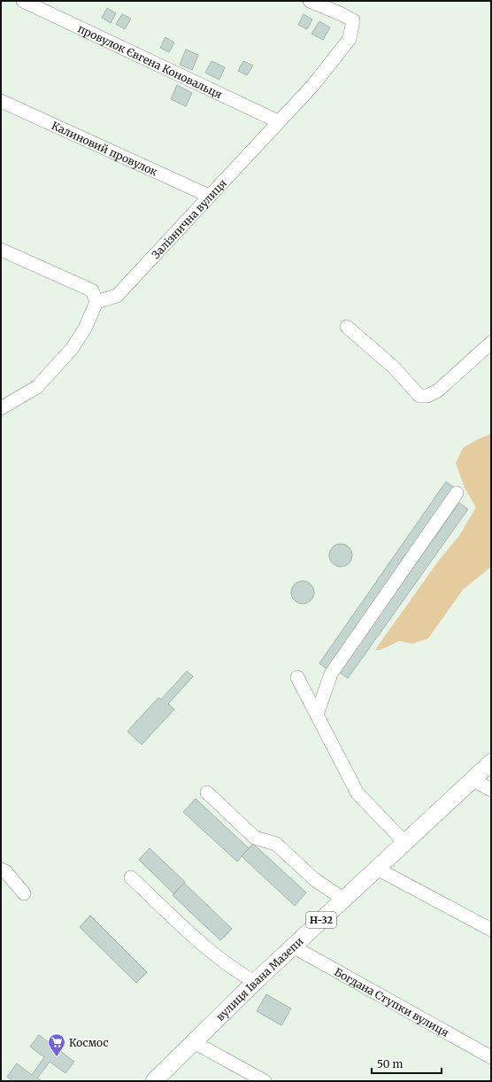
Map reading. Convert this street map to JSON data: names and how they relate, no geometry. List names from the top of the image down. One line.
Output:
{"streets":{"main road":["Н-32","вулиця Івана Мазепи"],"street":["провулок Євгена Коновальця","Калиновий провулок","Залізнична вулиця","Богдана Ступки вулиця"]},"crossings":[["провулок Євгена Коновальця","Залізнична вулиця"],["Калиновий провулок","Залізнична вулиця"],["вулиця Івана Мазепи","Богдана Ступки вулиця"]],"places":{"supermarket":["Космос"]},"scale_bar":"50 m"}
